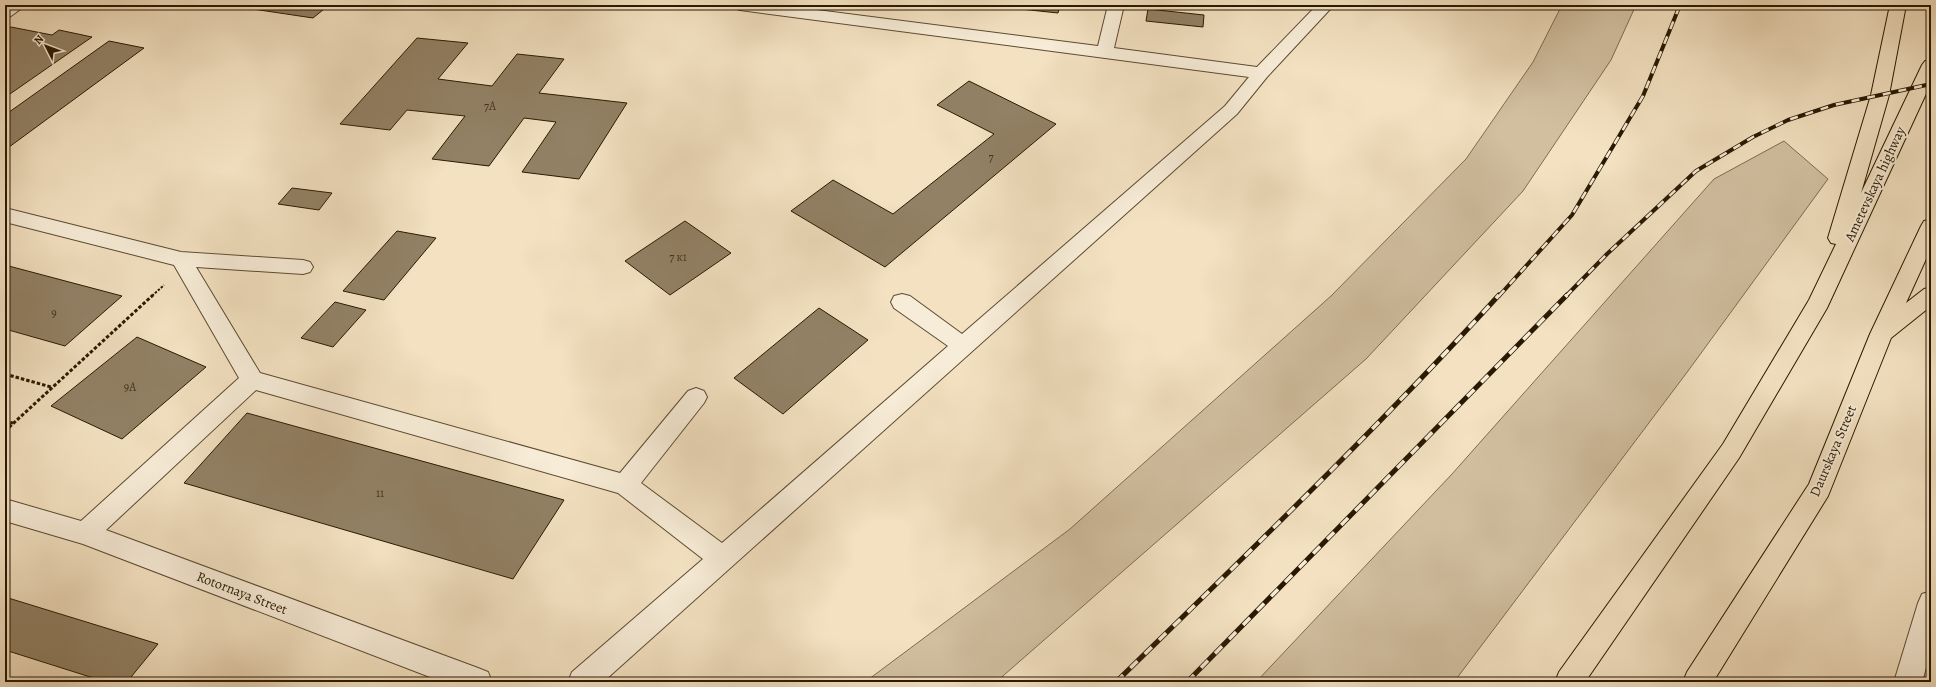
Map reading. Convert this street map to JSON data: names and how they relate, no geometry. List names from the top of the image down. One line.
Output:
{"streets":{"main road":["Ametevskaya highway","Daurskaya Street"],"street":["Rotornaya Street"]},"house_numbers":["7А","7","7 к1","9","9А","11"],"north":"top left"}
